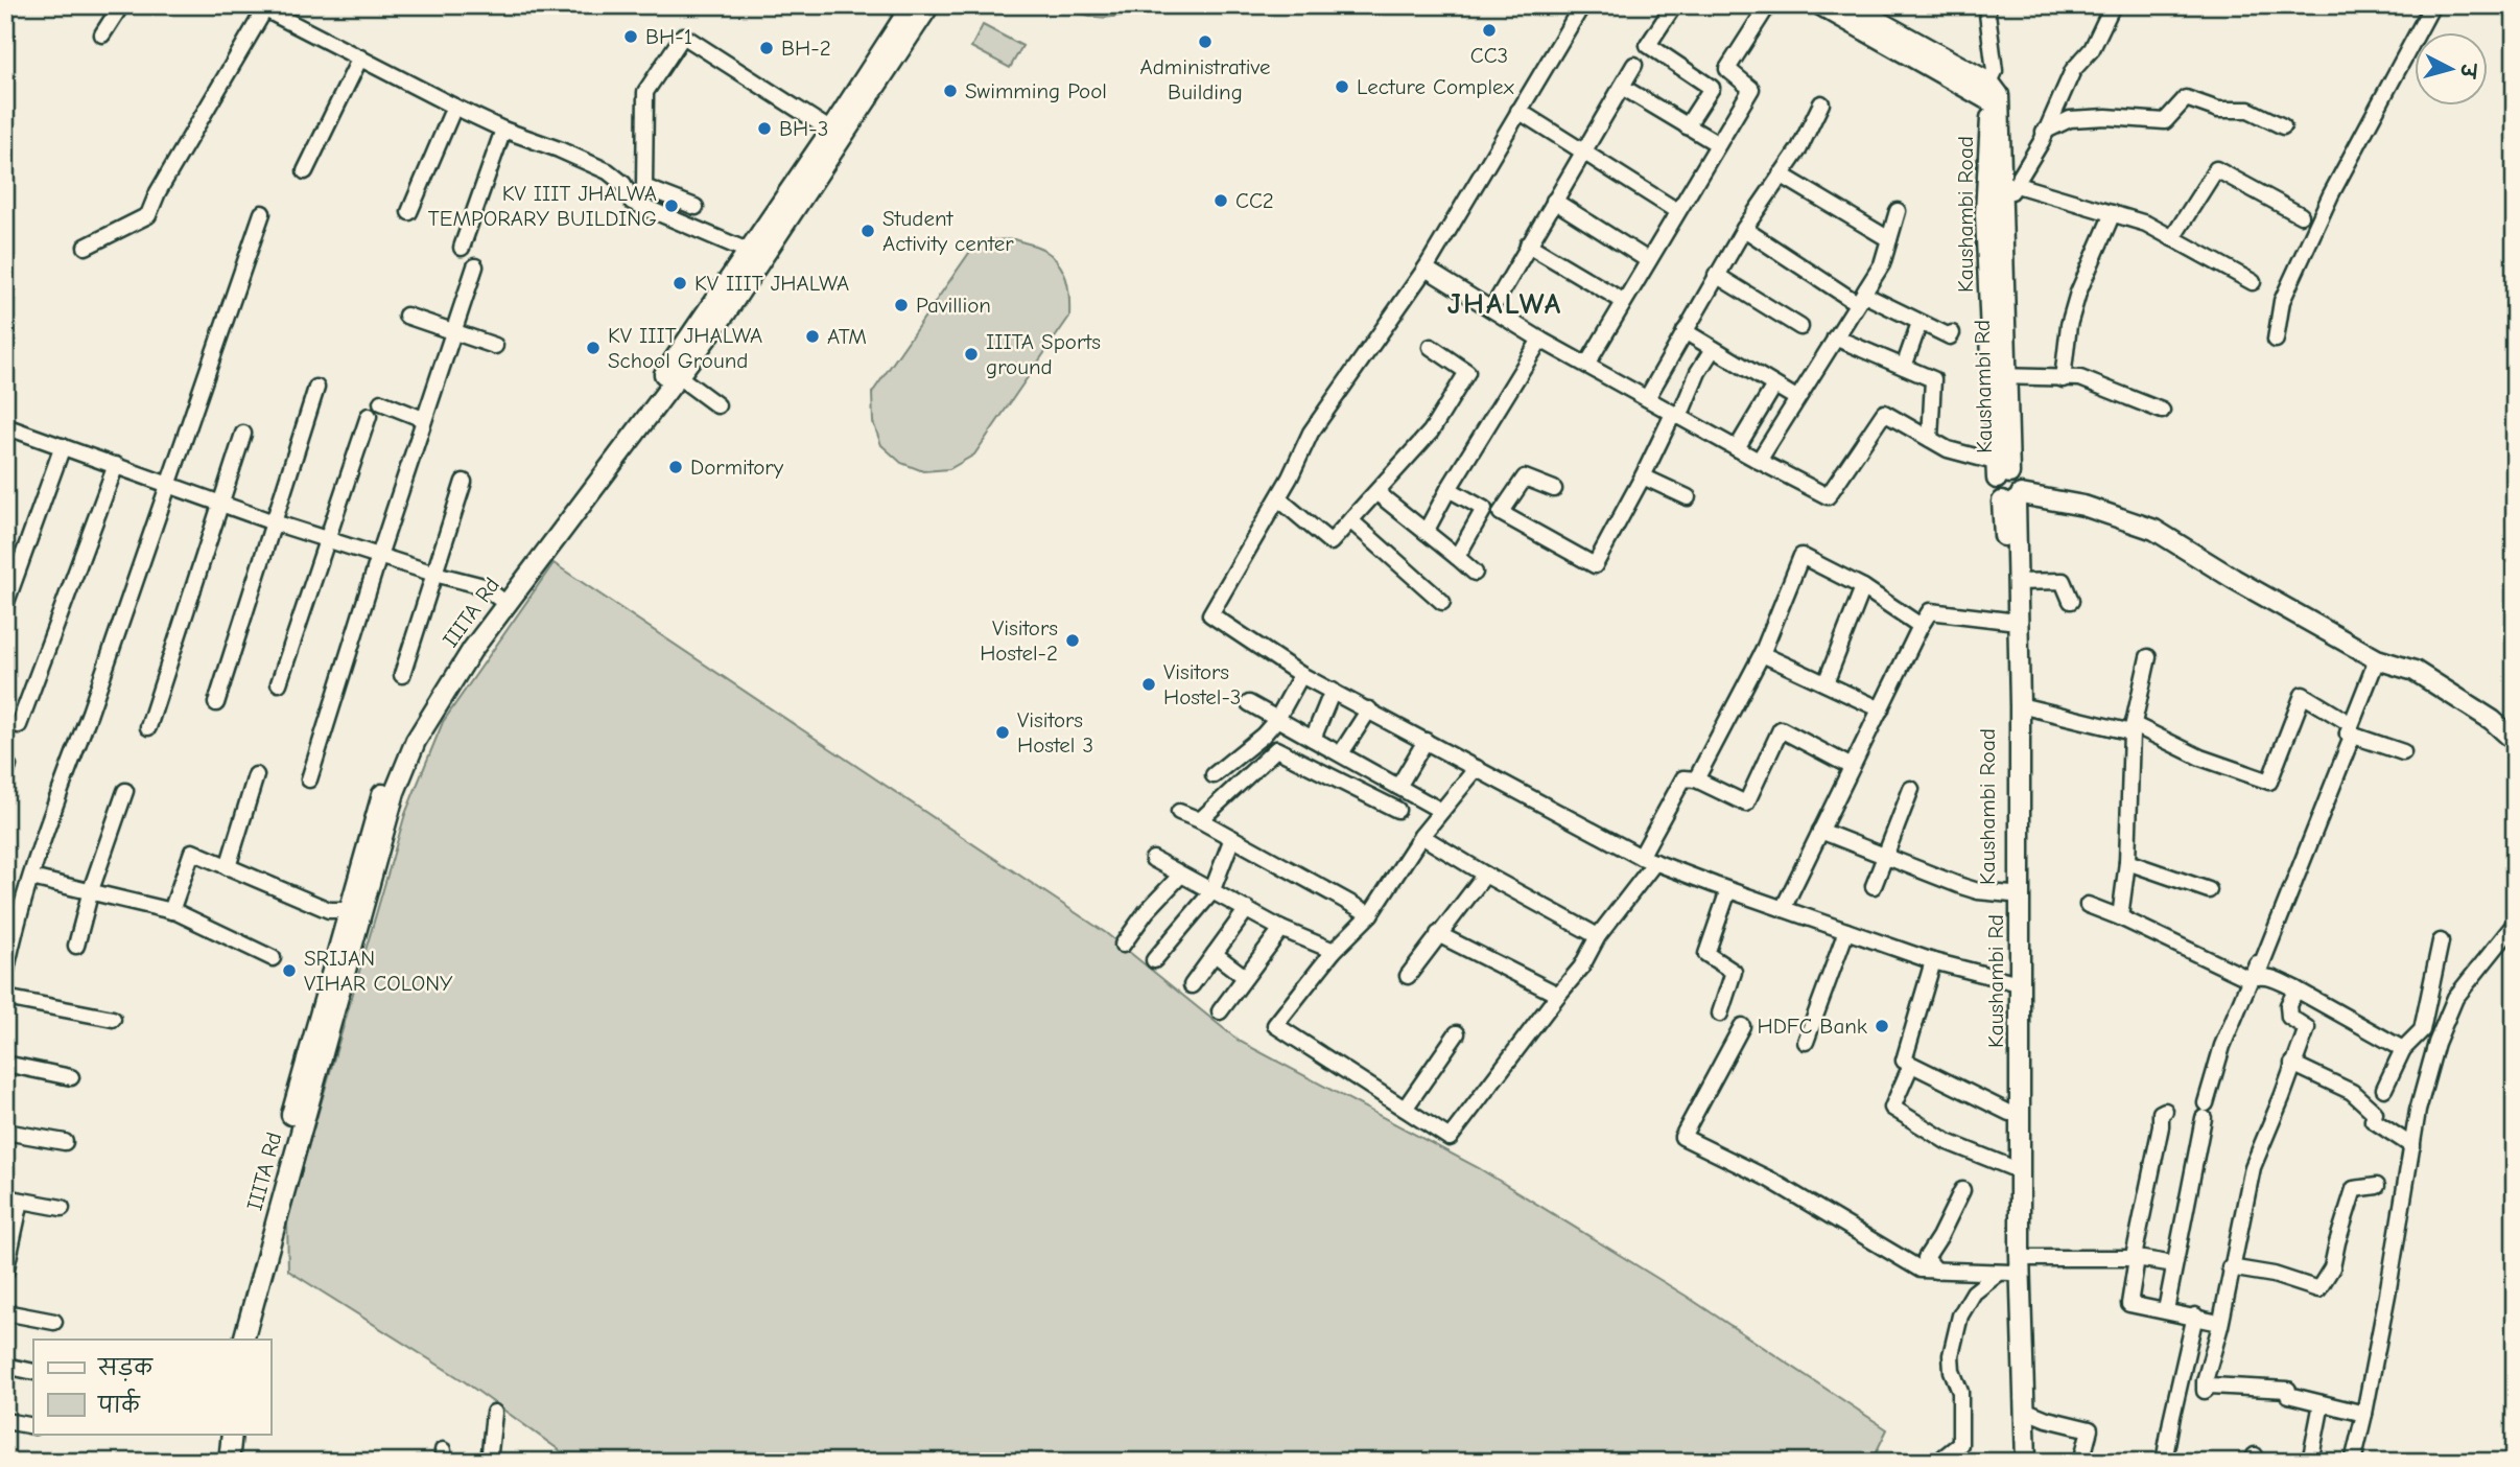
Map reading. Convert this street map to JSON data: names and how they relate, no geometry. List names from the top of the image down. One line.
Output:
{"streets":{"main road":["Kaushambi Road","Kaushambi Rd","IIITA Rd"]},"crossings":[["Kaushambi Road","Kaushambi Rd"]],"districts":["JHALWA"],"places":["CC3","BH-1","Administrative Building","BH-2","Lecture Complex","Swimming Pool","BH-3","CC2","KV IIIT JHALWA TEMPORARY BUILDING","Student Activity center","KV IIIT JHALWA","Pavillion","ATM","KV IIIT JHALWA School Ground","IIITA Sports ground","Dormitory","Visitors Hostel-2","Visitors Hostel-3","Visitors Hostel 3","SRIJAN VIHAR COLONY","HDFC Bank"],"legend":["सड़क","पार्क"],"north":"right"}
